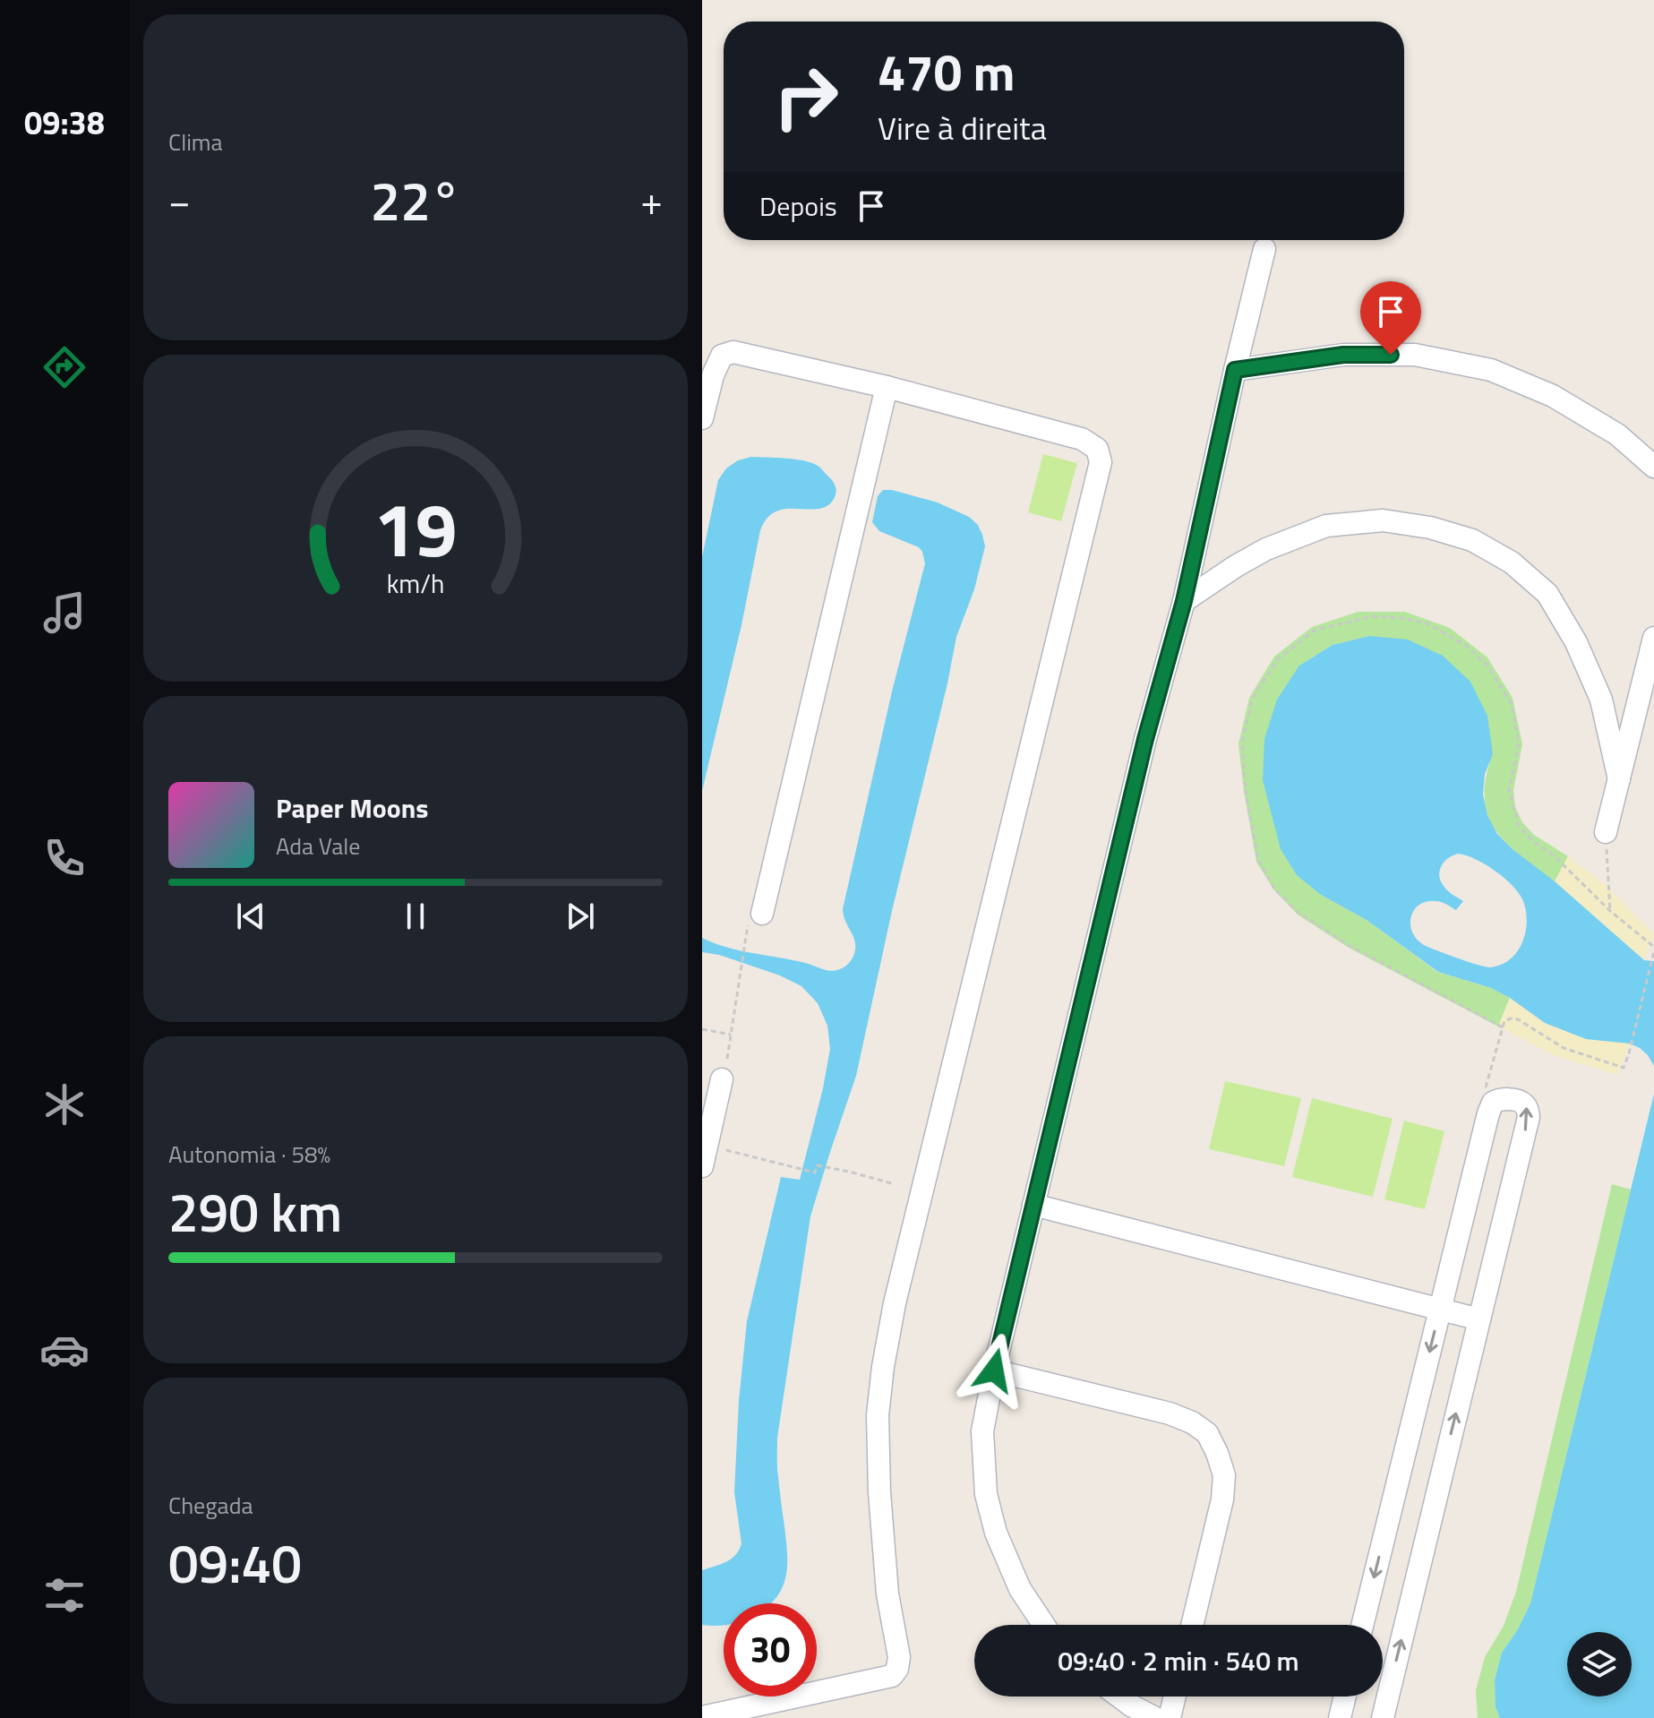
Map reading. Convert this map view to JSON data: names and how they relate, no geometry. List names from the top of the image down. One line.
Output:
{"page":{"tabs":"09:38","tile":["Clima",["Autonomia · 58%","290 km"],["Chegada","09:40"]],"turn":["470 m","Vire à direita"],"heat":["−","22°","+"],"then":"Depois","song":["Paper Moons","Ada Vale"],"limit":"30","trip":"09:40 · 2 min · 540 m","gauge":["19","km/h"]}}
